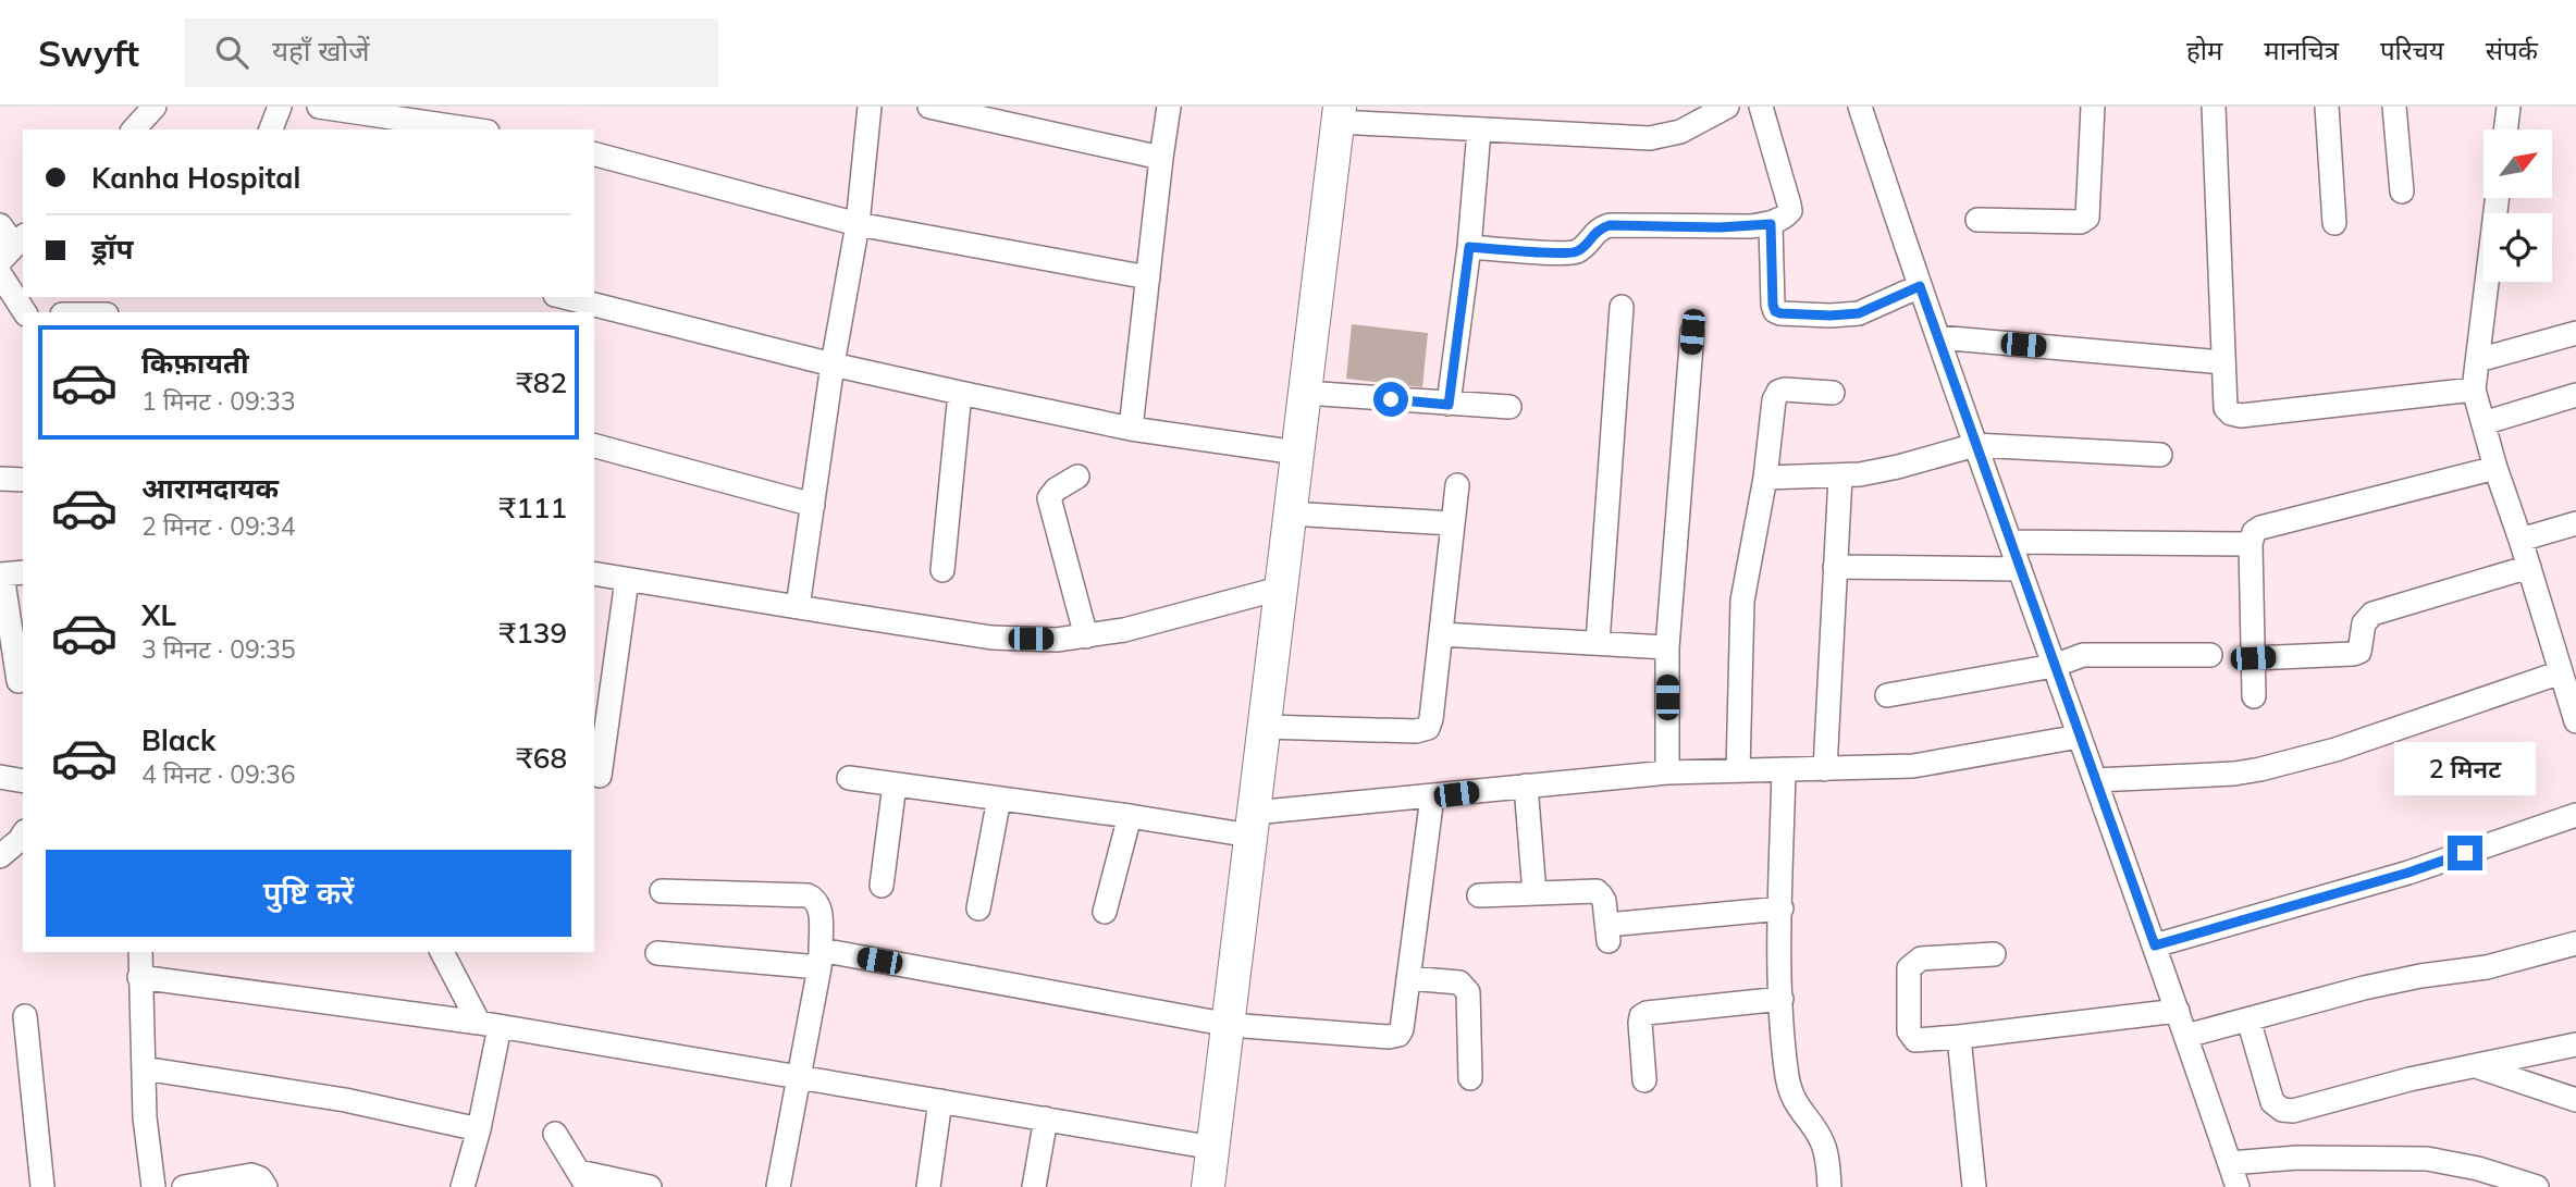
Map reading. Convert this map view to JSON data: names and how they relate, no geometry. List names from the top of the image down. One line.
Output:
{"north":"top right","page":{"header":"Swyft","search":"यहाँ खोजें","nav":["होम","मानचित्र","परिचय","संपर्क"],"banner":["Kanha Hospital","ड्रॉप"],"list":[{"name":"किफ़ायती","note":"1 मिनट · 09:33","value":"₹82"},{"name":"आरामदायक","note":"2 मिनट · 09:34","value":"₹111"},{"name":"XL","note":"3 मिनट · 09:35","value":"₹139"},{"name":"Black","note":"4 मिनट · 09:36","value":"₹68"}],"bubble":"2 मिनट","buttons":"पुष्टि करें"}}
